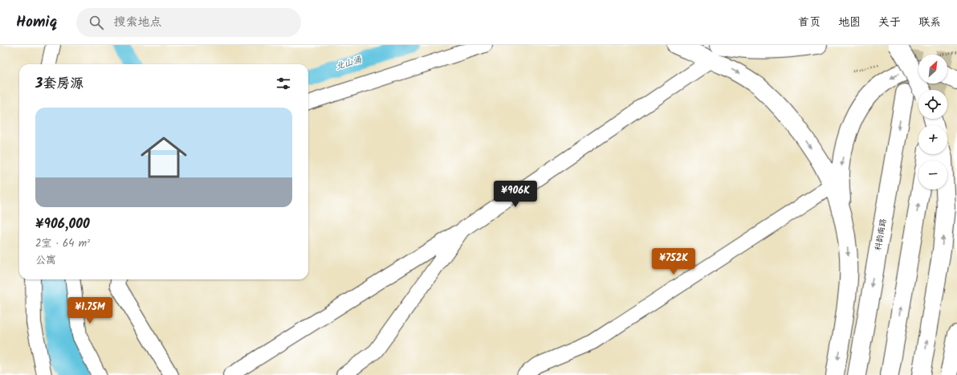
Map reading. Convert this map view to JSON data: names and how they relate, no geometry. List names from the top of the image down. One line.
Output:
{"streets":{"main road":["科韵南路"]},"water":["北山涌"],"north":"top right","page":{"header":"Homiq","search":"搜索地点","nav":["首页","地图","关于","联系"],"map_buttons":["+","−"],"heading":"3套房源","list":[{"name":"¥906,000","note":"2室 · 64 m² · 公寓"}],"price":["¥906K","¥752K","¥1.75M"]}}
